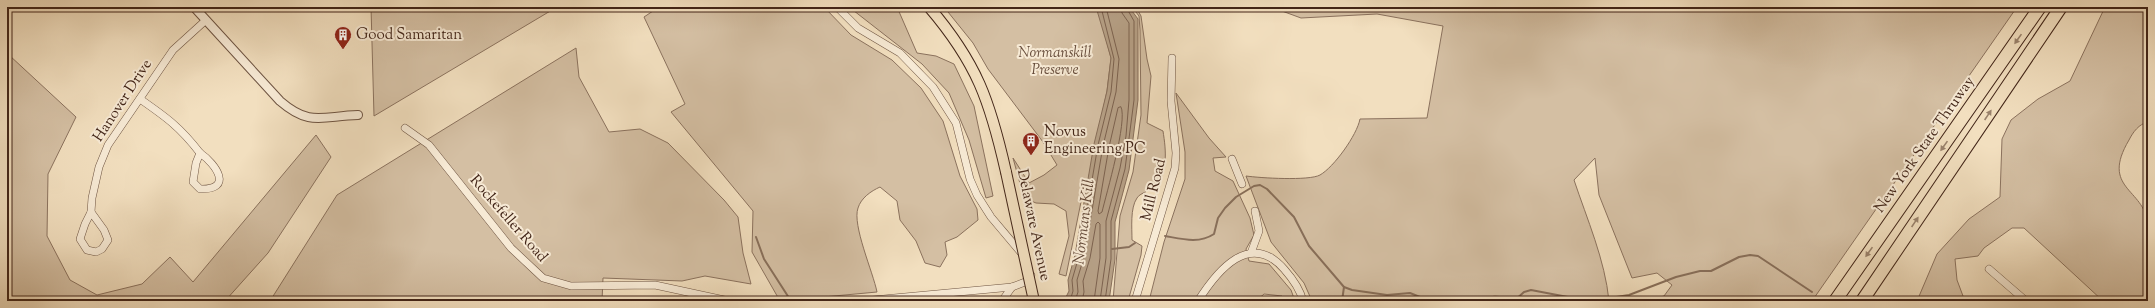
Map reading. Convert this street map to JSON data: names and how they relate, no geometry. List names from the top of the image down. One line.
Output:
{"streets":{"highway":["New York State Thruway"],"main road":["Delaware Avenue"],"street":["Hanover Drive","Mill Road","Rockefeller Road"]},"water":["Normans Kill"],"parks":["Normanskill Preserve"],"places":{"building":["Good Samaritan","Novus Engineering PC"]}}
